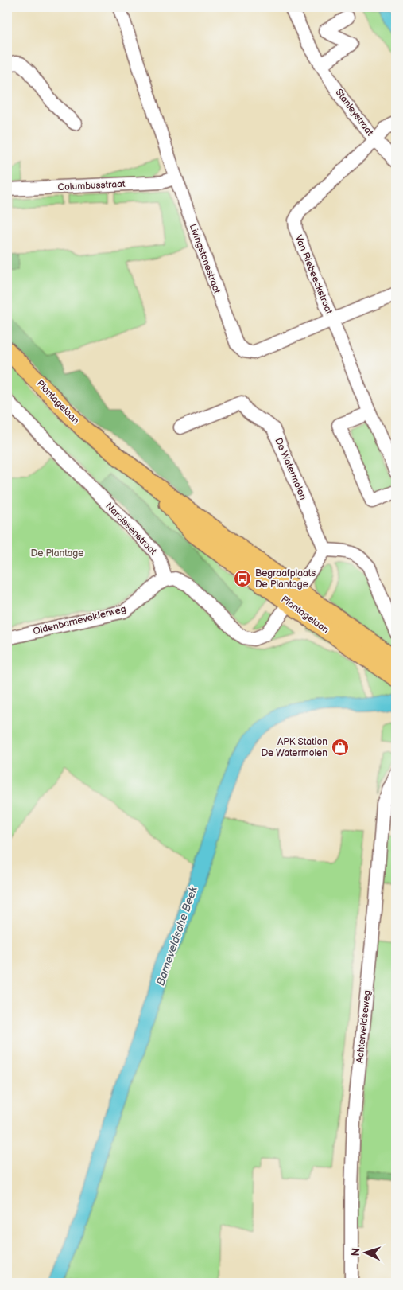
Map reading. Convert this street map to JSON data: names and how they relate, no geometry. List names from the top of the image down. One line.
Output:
{"streets":{"main road":["Plantagelaan"],"street":["Stanleystraat","Columbusstraat","Livingstonestraat","Van Riebeeckstraat","De Watermolen","Narcissenstraat","Oldenbarnevelderweg","Achterveldseweg"]},"crossings":[["Stanleystraat","Van Riebeeckstraat"],["Columbusstraat","Livingstonestraat"],["Livingstonestraat","Van Riebeeckstraat"],["Narcissenstraat","Oldenbarnevelderweg"]],"water":["Barneveldsche Beek"],"parks":["De Plantage"],"places":{"bus stop":["Begraafplaats De Plantage"],"shop":["APK Station De Watermolen"]},"north":"left"}
